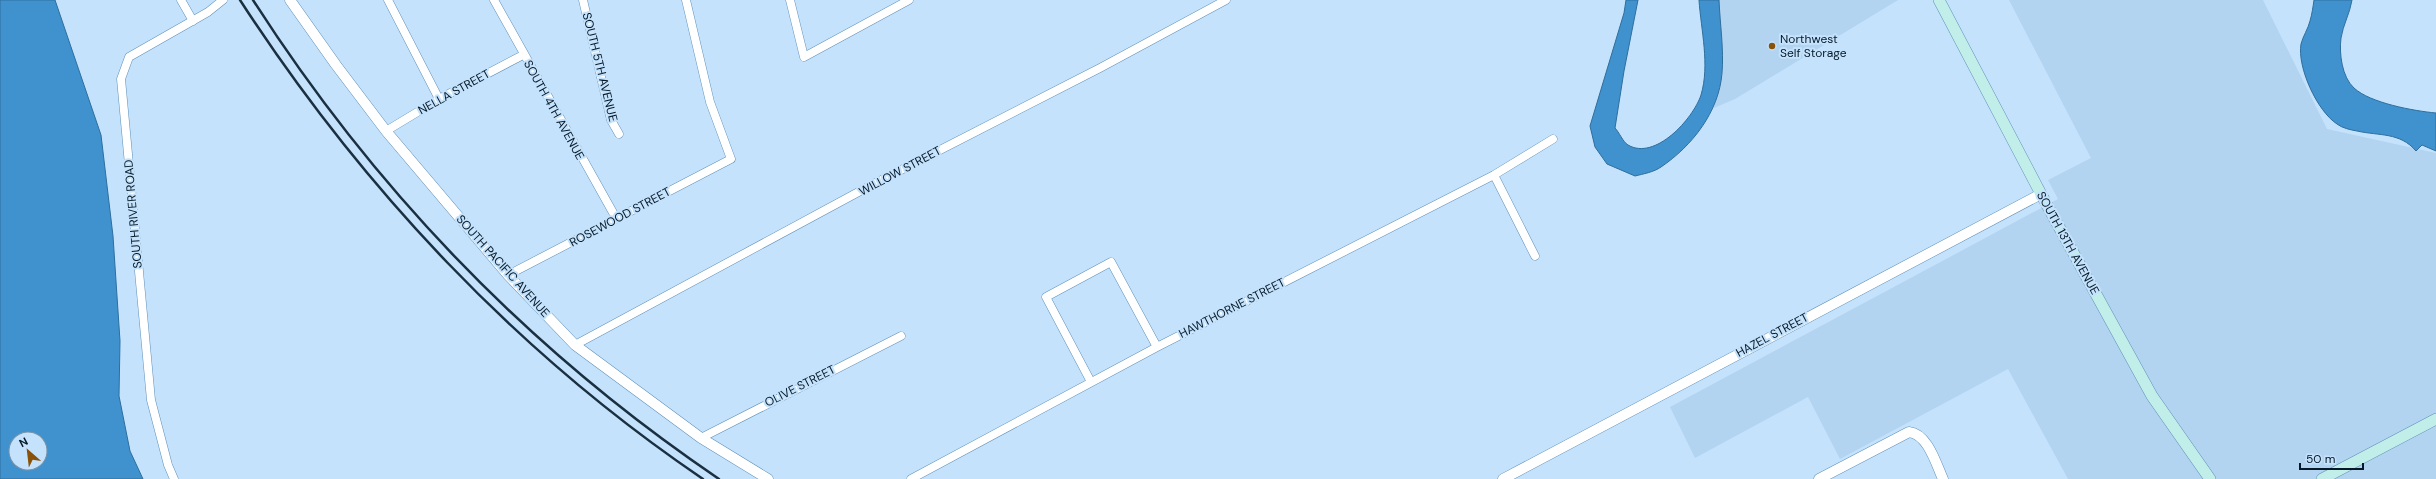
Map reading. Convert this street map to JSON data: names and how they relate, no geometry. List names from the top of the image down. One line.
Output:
{"streets":{"main road":["SOUTH 13TH AVENUE"],"street":["SOUTH 5TH AVENUE","NELLA STREET","SOUTH 4TH AVENUE","WILLOW STREET","SOUTH RIVER ROAD","ROSEWOOD STREET","SOUTH PACIFIC AVENUE","HAWTHORNE STREET","HAZEL STREET","OLIVE STREET"]},"crossings":[["NELLA STREET","SOUTH 4TH AVENUE"],["NELLA STREET","SOUTH PACIFIC AVENUE"],["SOUTH 4TH AVENUE","ROSEWOOD STREET"],["WILLOW STREET","SOUTH PACIFIC AVENUE"],["ROSEWOOD STREET","SOUTH PACIFIC AVENUE"],["SOUTH 13TH AVENUE","HAZEL STREET"],["SOUTH PACIFIC AVENUE","OLIVE STREET"]],"places":["Northwest Self Storage"],"scale_bar":"50 m","north":"top left"}
